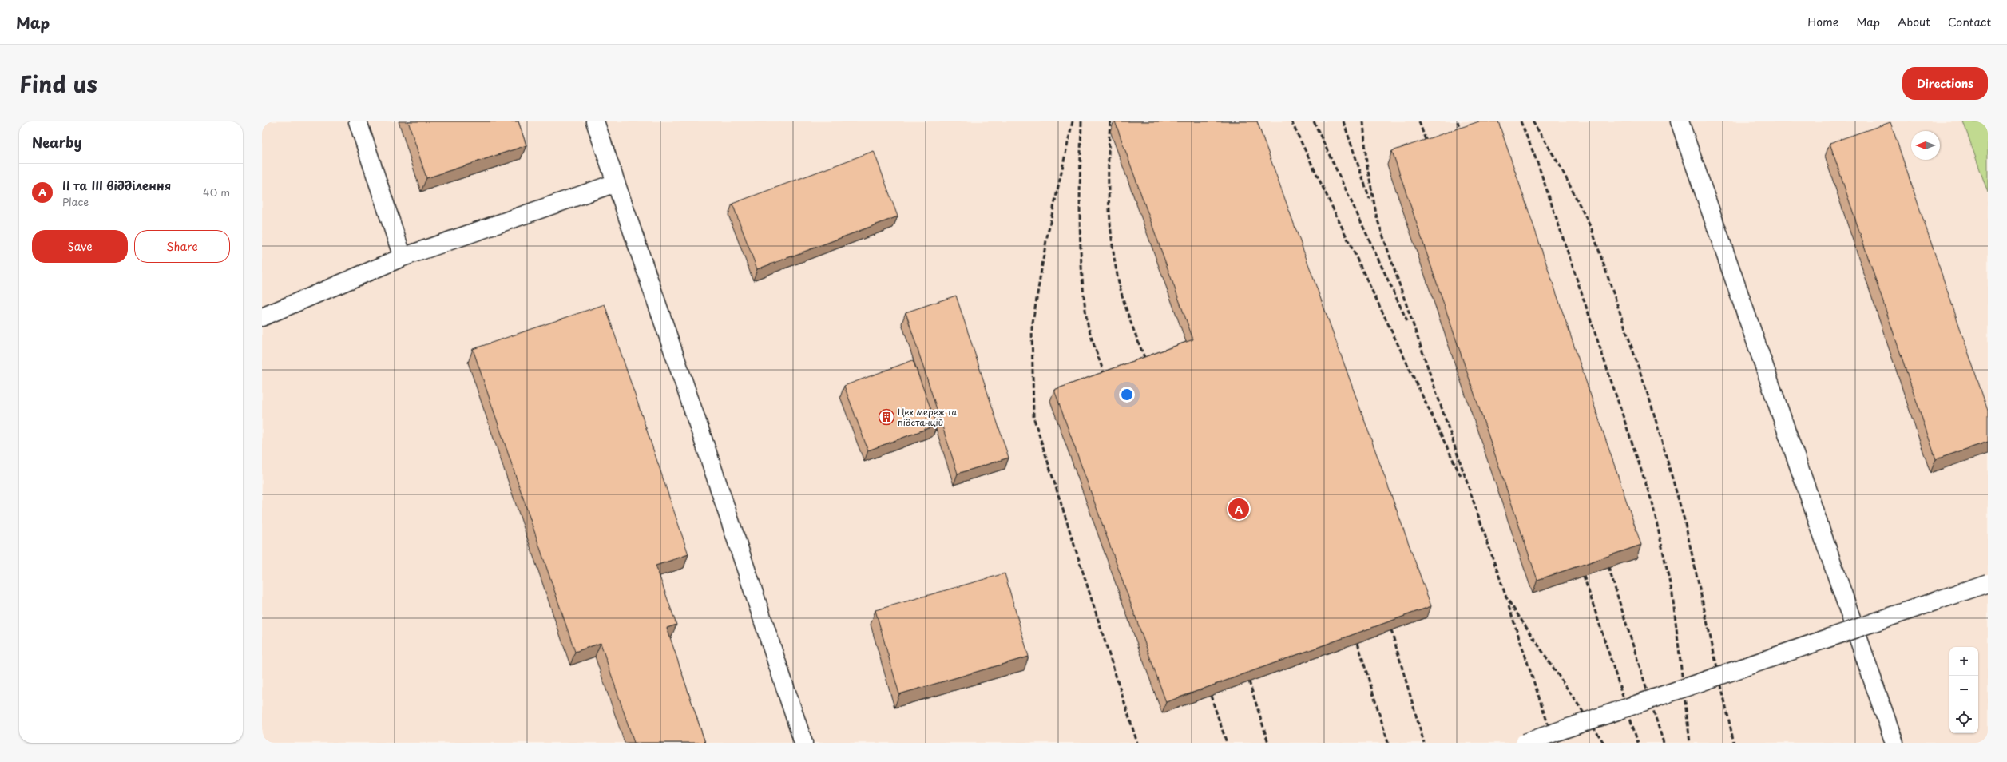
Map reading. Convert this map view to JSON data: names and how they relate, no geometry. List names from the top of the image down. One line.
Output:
{"places":{"building":["Цех мереж та підстанцій"]},"north":"left","page":{"header":"Map","nav":["Home","Map","About","Contact"],"title":"Find us","buttons":["Directions",["Save","Share"]],"heading":"Nearby","list":[{"mark":"A","name":"II та III відділення","note":"Place","value":"40 m"}],"pins":"A","map_buttons":["+","−"]}}
